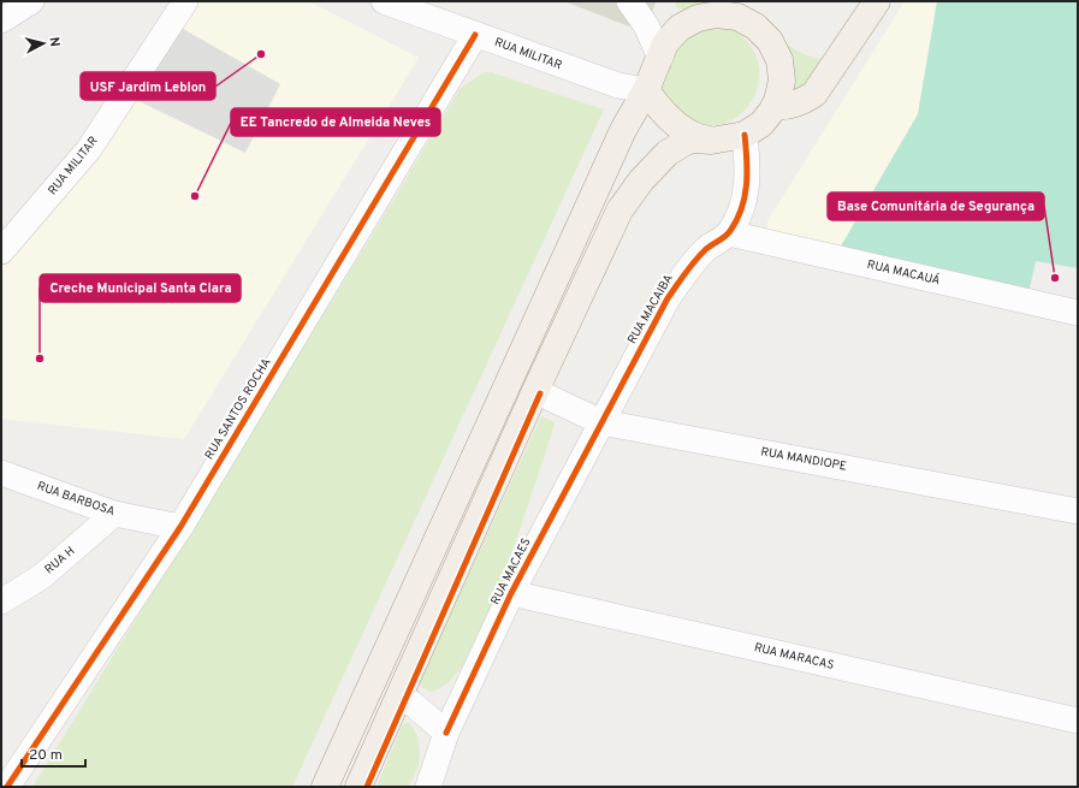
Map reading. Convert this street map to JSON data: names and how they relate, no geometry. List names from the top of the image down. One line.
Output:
{"streets":{"street":["RUA MILITAR","RUA MACAUÁ","RUA MACAIBA","RUA SANTOS ROCHA","RUA MANDIOPE","RUA BARBOSA","RUA H","RUA MACAES","RUA MARACAS"]},"crossings":[["RUA MILITAR","RUA MACAIBA"],["RUA MILITAR","RUA SANTOS ROCHA"],["RUA MACAUÁ","RUA MACAIBA"],["RUA MACAIBA","RUA MANDIOPE"],["RUA MACAIBA","RUA MACAES"],["RUA SANTOS ROCHA","RUA BARBOSA"],["RUA MANDIOPE","RUA MACAES"],["RUA BARBOSA","RUA H"],["RUA MACAES","RUA MARACAS"]],"places":["USF Jardim Leblon","EE Tancredo de Almeida Neves","Base Comunitária de Segurança","Creche Municipal Santa Clara"],"scale_bar":"20 m","north":"right"}
